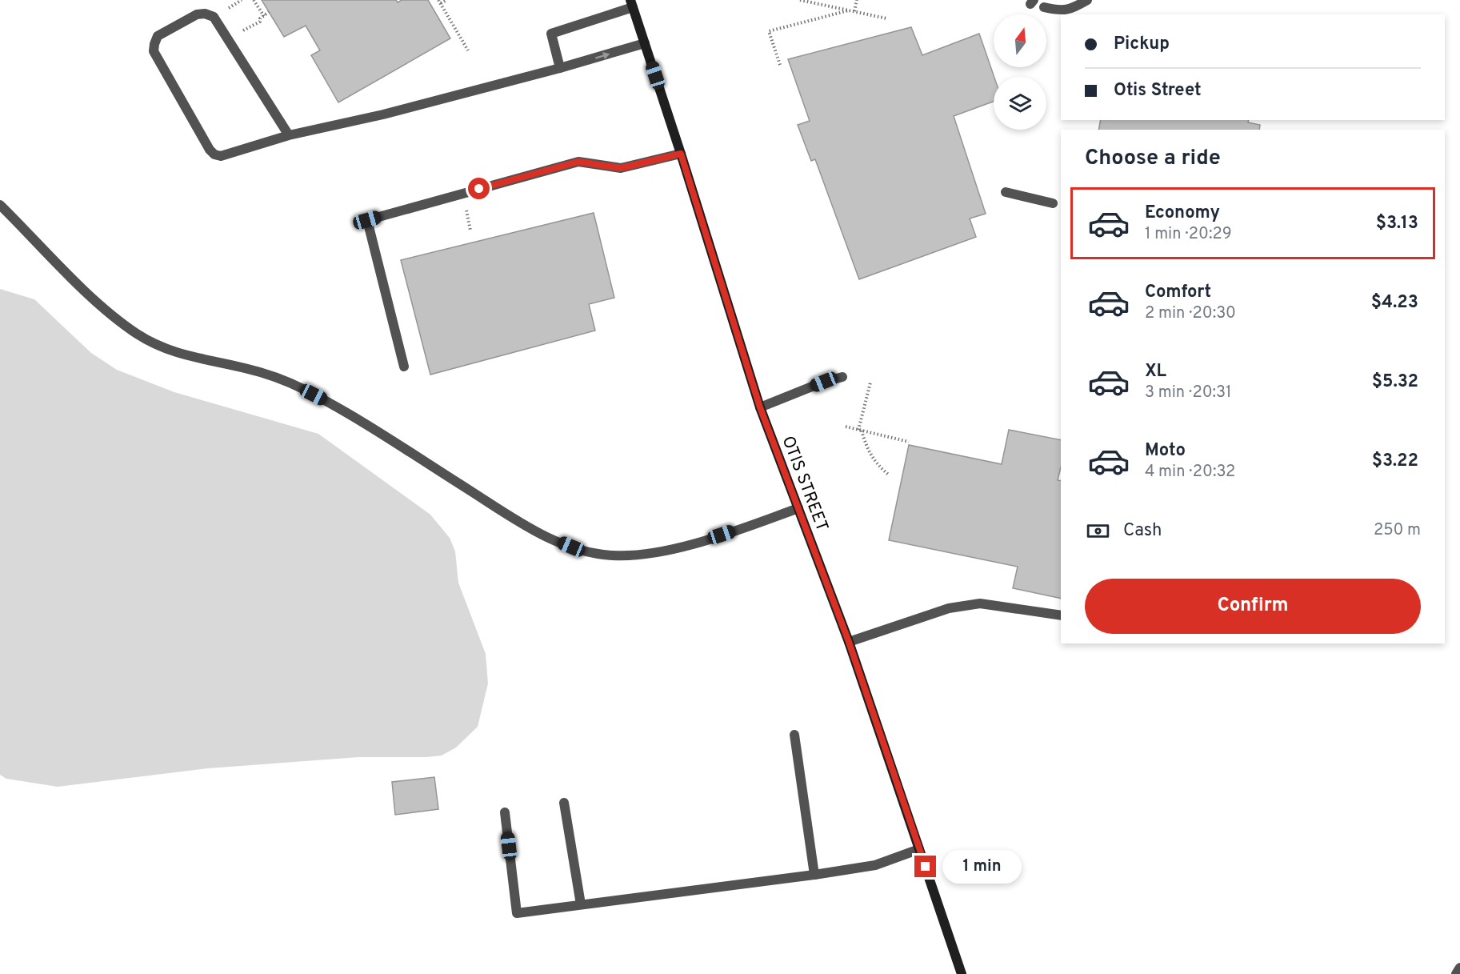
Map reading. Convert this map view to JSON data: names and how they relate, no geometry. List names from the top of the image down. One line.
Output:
{"streets":{"main road":["OTIS STREET"]},"north":"top","page":{"banner":["Pickup","Otis Street"],"heading":"Choose a ride","list":[{"name":"Economy","note":"1 min · 20:29","value":"$3.13"},{"name":"Comfort","note":"2 min · 20:30","value":"$4.23"},{"name":"XL","note":"3 min · 20:31","value":"$5.32"},{"name":"Moto","note":"4 min · 20:32","value":"$3.22"}],"pay":["Cash","250 m"],"buttons":"Confirm","bubble":"1 min"}}
